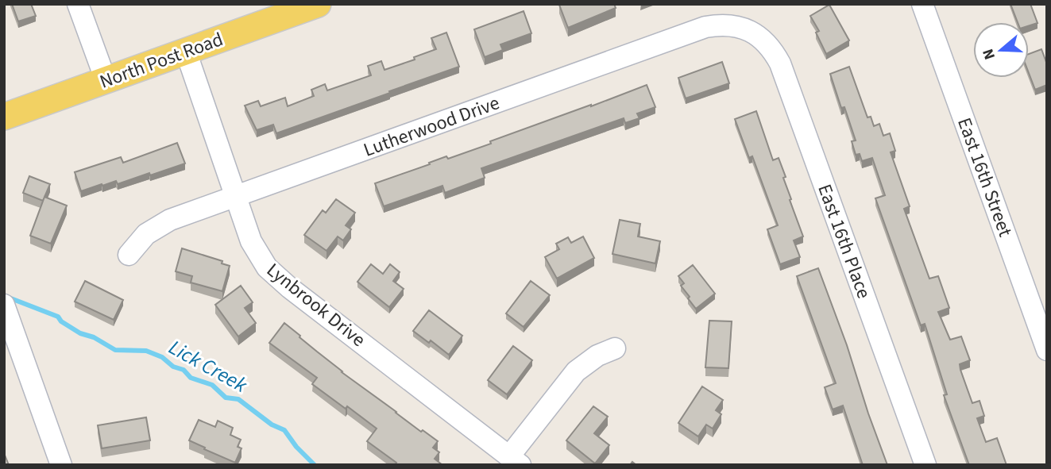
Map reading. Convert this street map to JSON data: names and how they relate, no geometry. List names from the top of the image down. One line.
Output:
{"streets":{"main road":["North Post Road"],"street":["Lutherwood Drive","East 16th Street","East 16th Place","Lynbrook Drive"]},"crossings":[["North Post Road","Lynbrook Drive"],["Lutherwood Drive","East 16th Place"],["Lutherwood Drive","Lynbrook Drive"]],"water":["Lick Creek"],"north":"left"}
